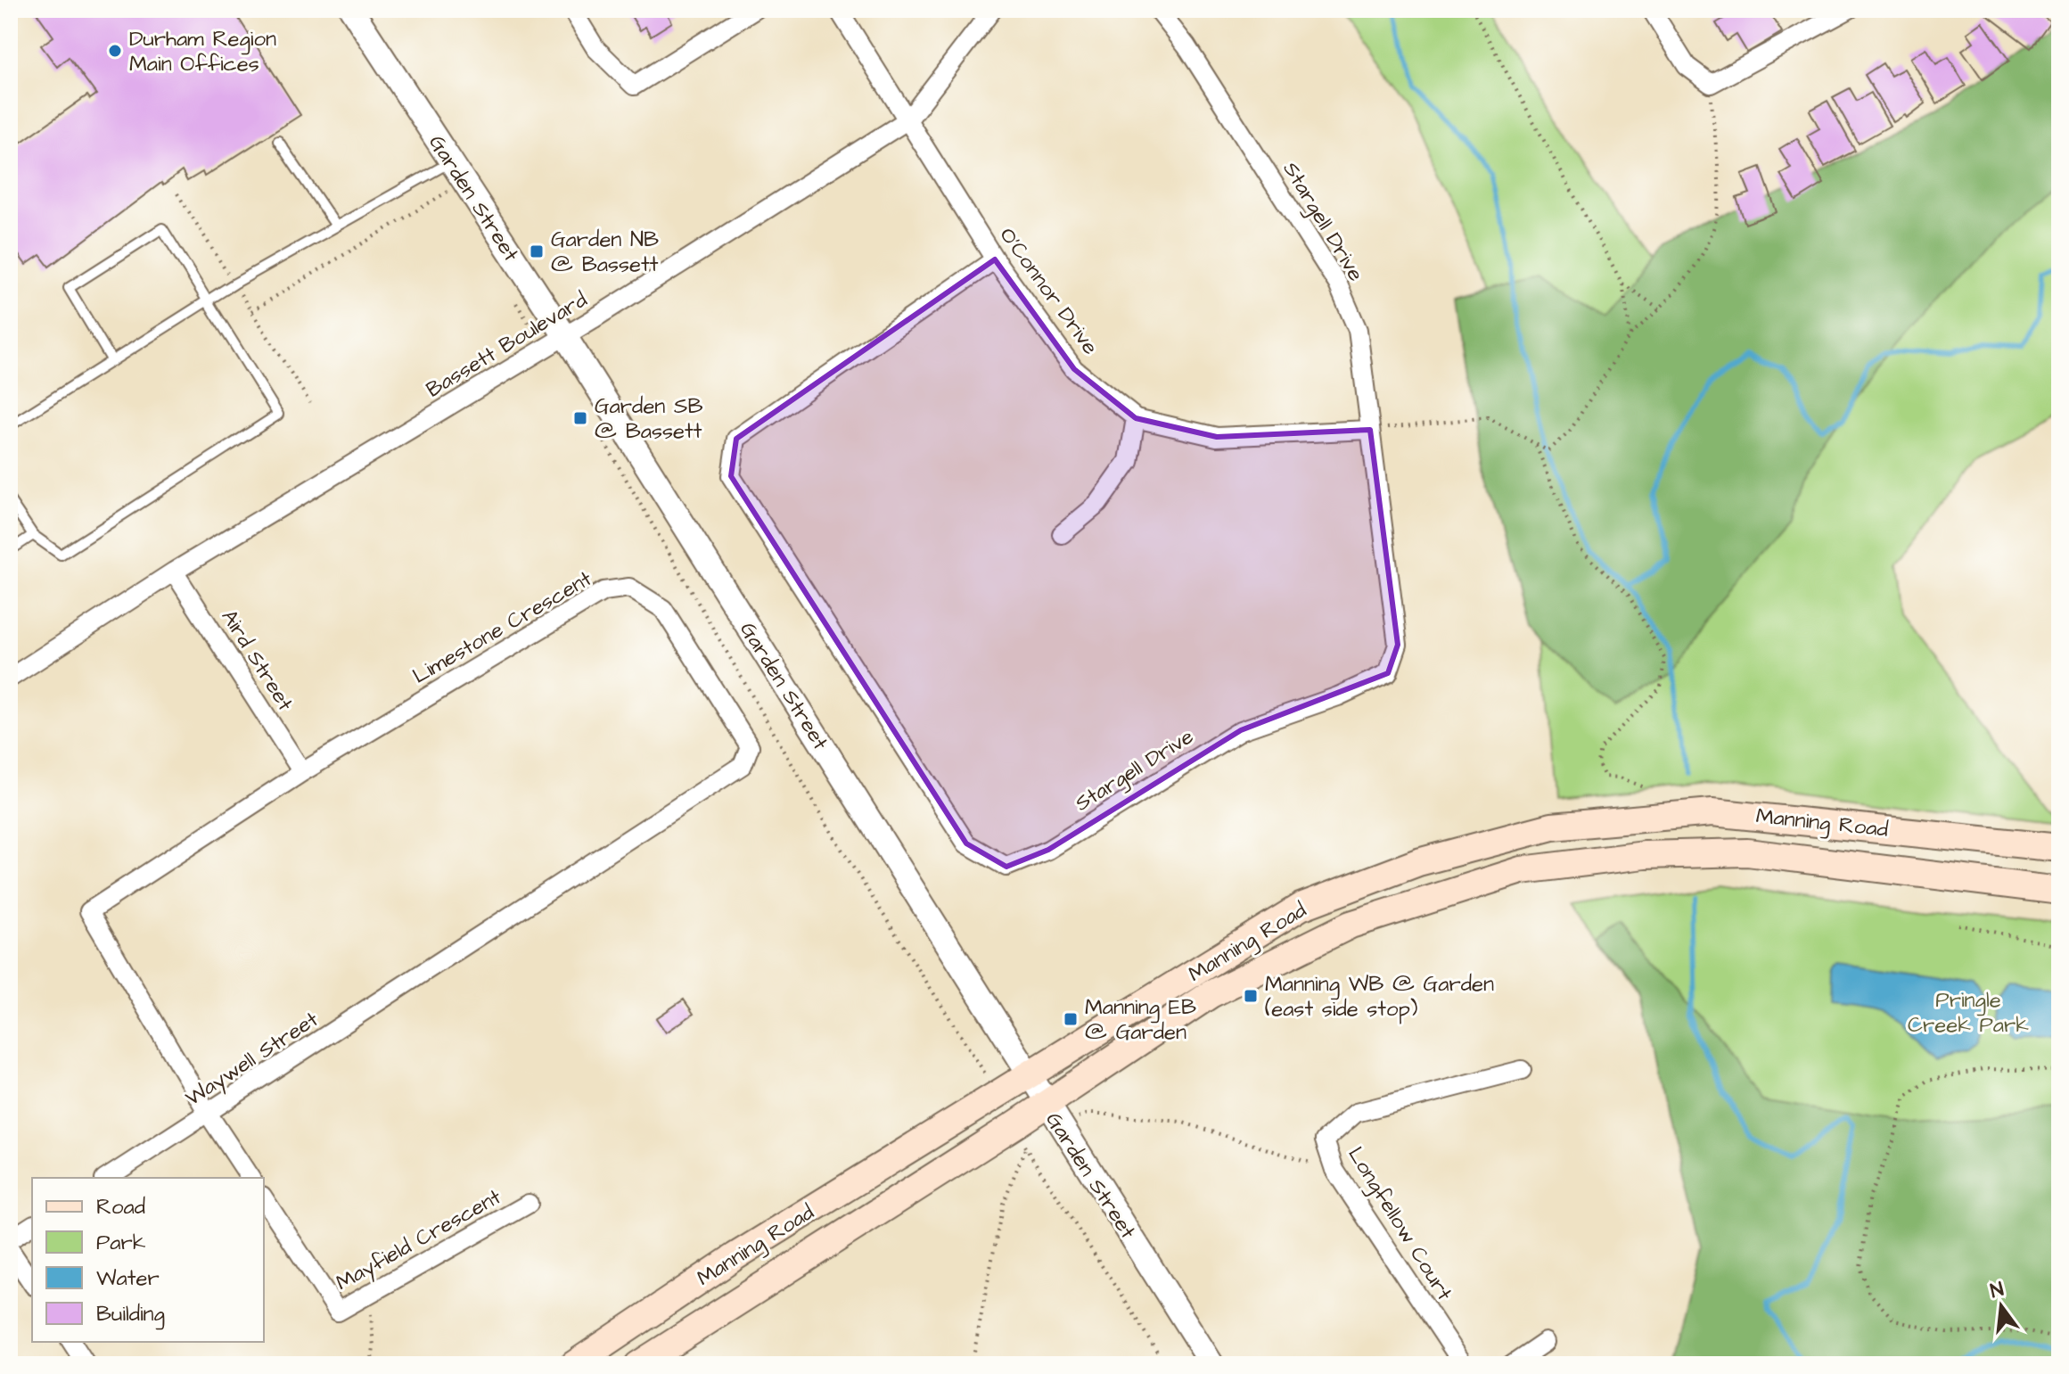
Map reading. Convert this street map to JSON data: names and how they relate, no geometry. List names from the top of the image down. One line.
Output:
{"streets":{"main road":["Manning Road"],"street":["Garden Street","Stargell Drive","O'Connor Drive","Bassett Boulevard","Limestone Crescent","Aird Street","Waywell Street","Longfellow Court","Mayfield Crescent"]},"crossings":[["Garden Street","Bassett Boulevard"],["Garden Street","Manning Road"],["Stargell Drive","O'Connor Drive"],["O'Connor Drive","Bassett Boulevard"],["Bassett Boulevard","Aird Street"],["Limestone Crescent","Aird Street"],["Limestone Crescent","Waywell Street"]],"parks":["Pringle Creek Park"],"places":{"other":["Durham Region Main Offices"],"transit":["Garden NB @ Bassett","Garden SB @ Bassett","Manning WB @ Garden (east side stop)","Manning EB @ Garden"]},"legend":["Road","Park","Water","Building"],"north":"top"}
